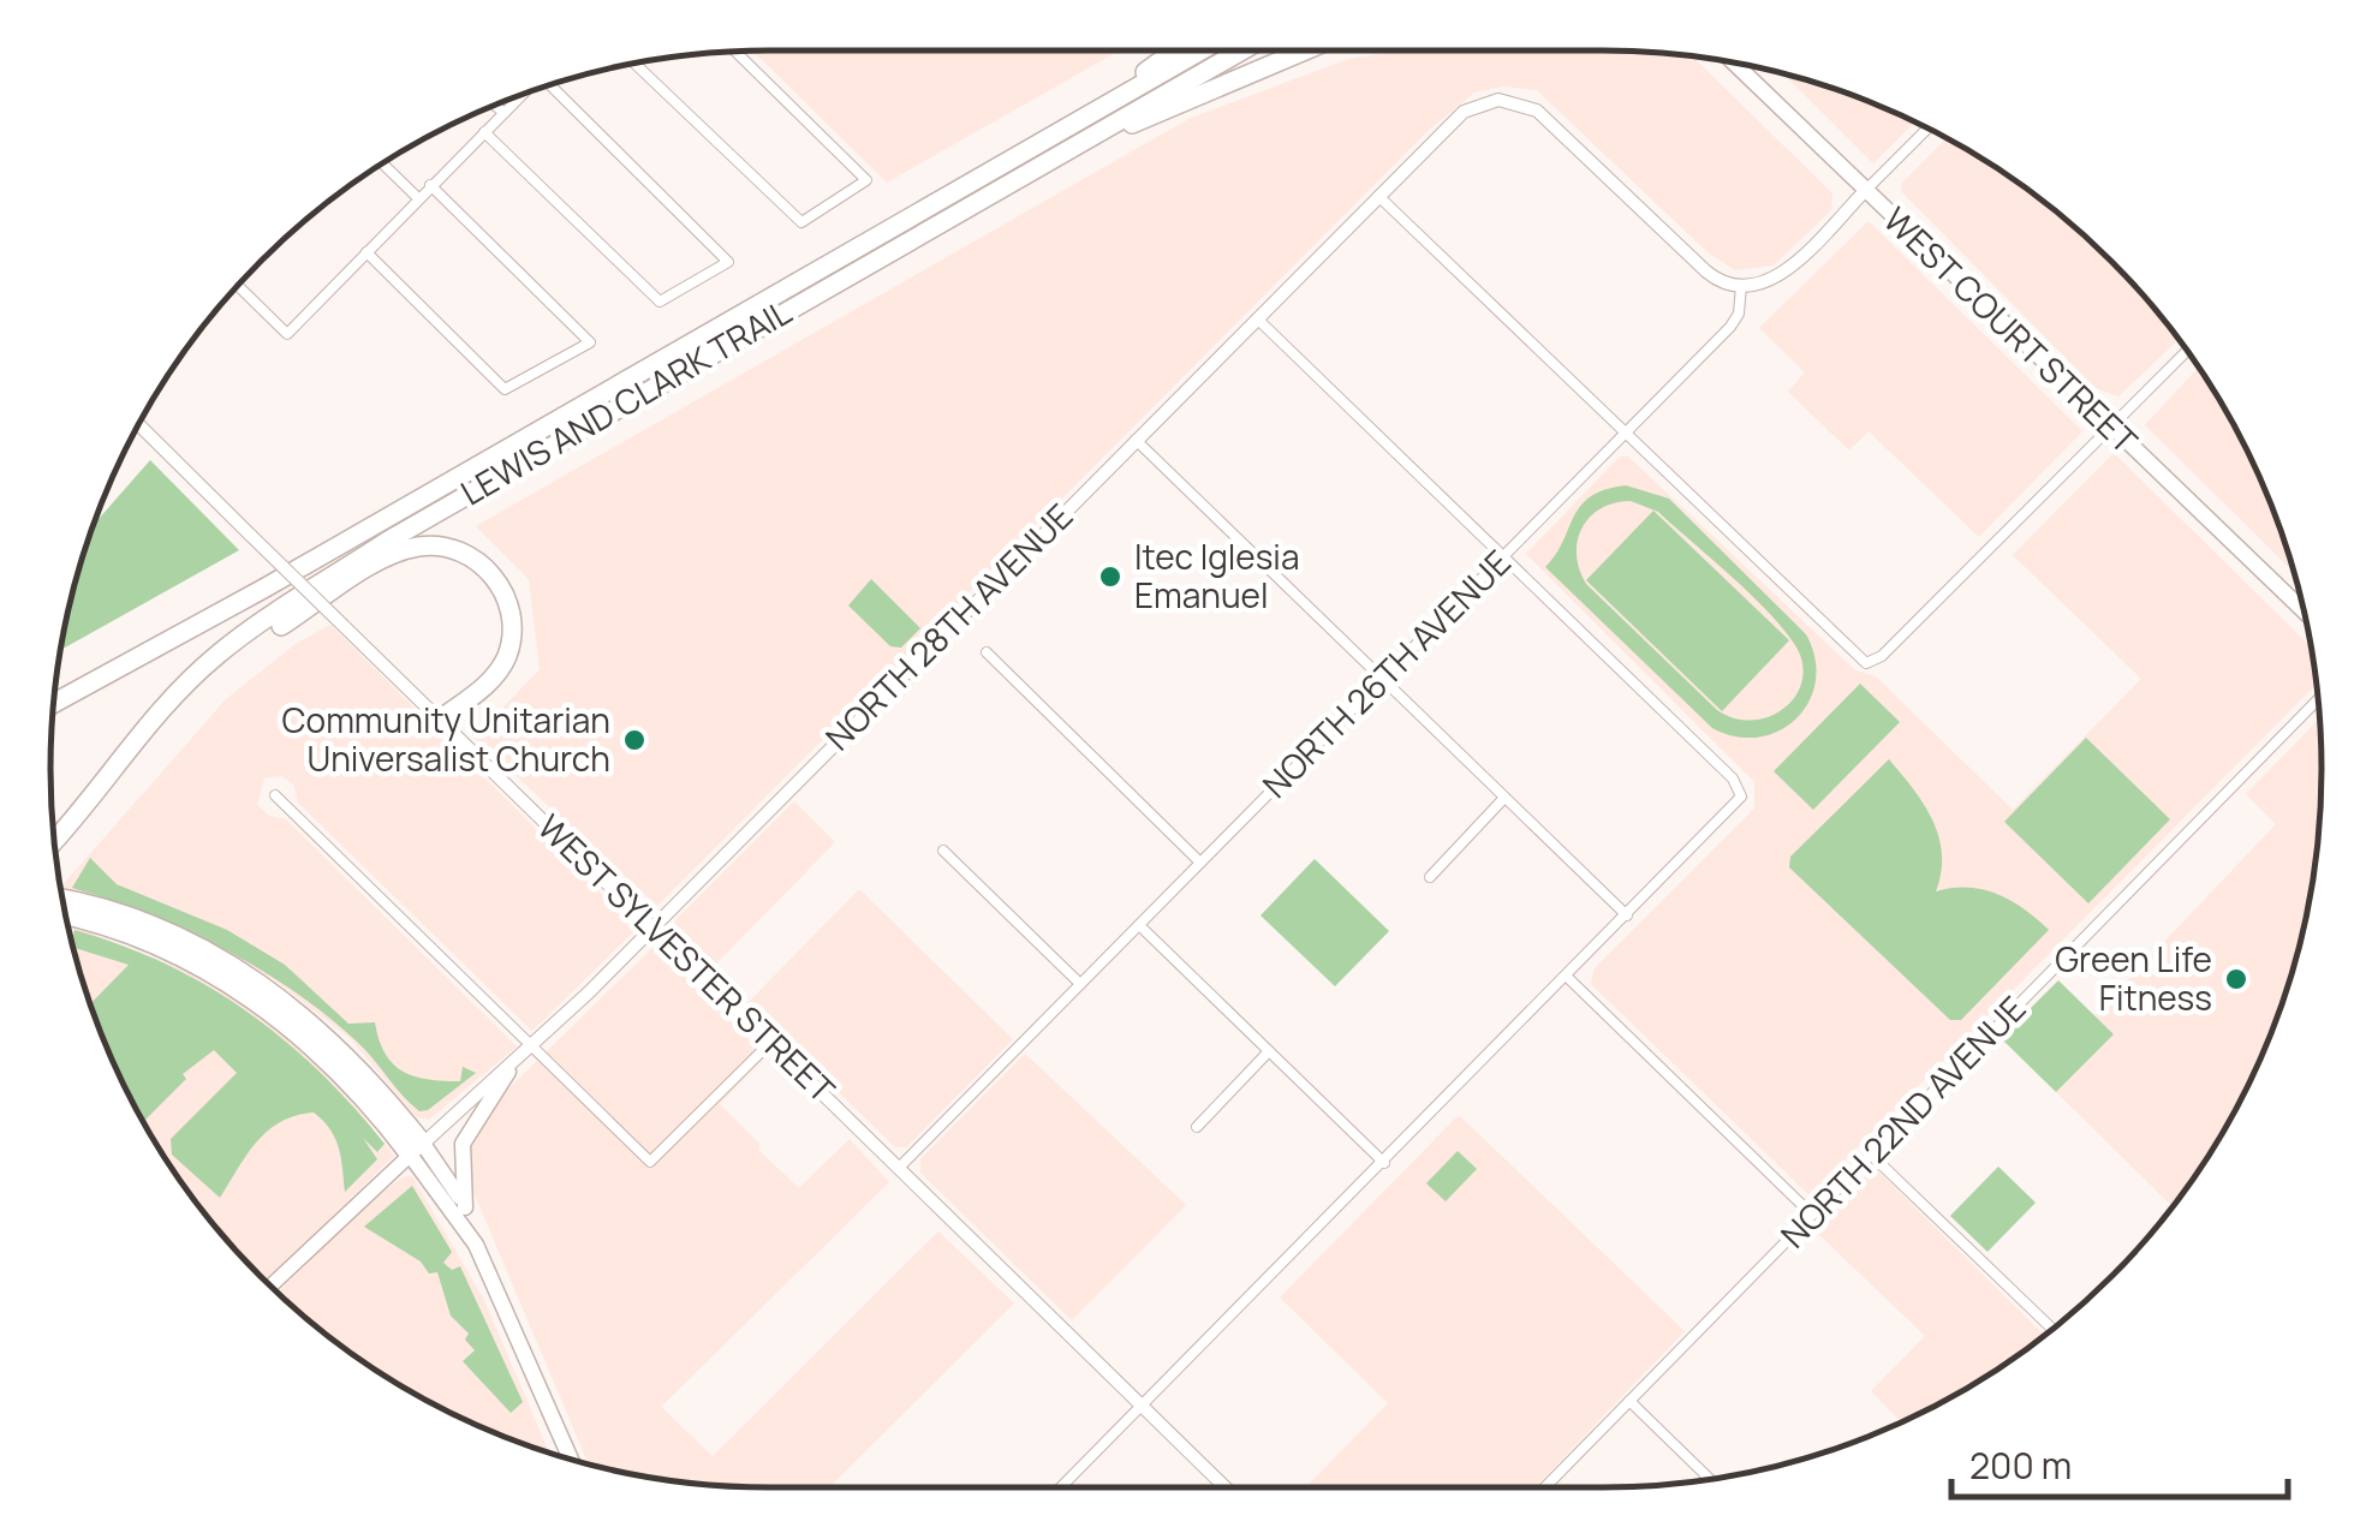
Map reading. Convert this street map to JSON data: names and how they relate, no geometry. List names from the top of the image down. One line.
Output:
{"streets":{"highway":["LEWIS AND CLARK TRAIL"],"main road":["WEST COURT STREET"],"street":["NORTH 28TH AVENUE","NORTH 26TH AVENUE","WEST SYLVESTER STREET","NORTH 22ND AVENUE"]},"crossings":[["NORTH 28TH AVENUE","NORTH 26TH AVENUE"],["NORTH 28TH AVENUE","WEST SYLVESTER STREET"],["NORTH 26TH AVENUE","WEST SYLVESTER STREET"]],"places":["Itec Iglesia Emanuel","Community Unitarian Universalist Church","Green Life Fitness"],"scale_bar":"200 m"}
